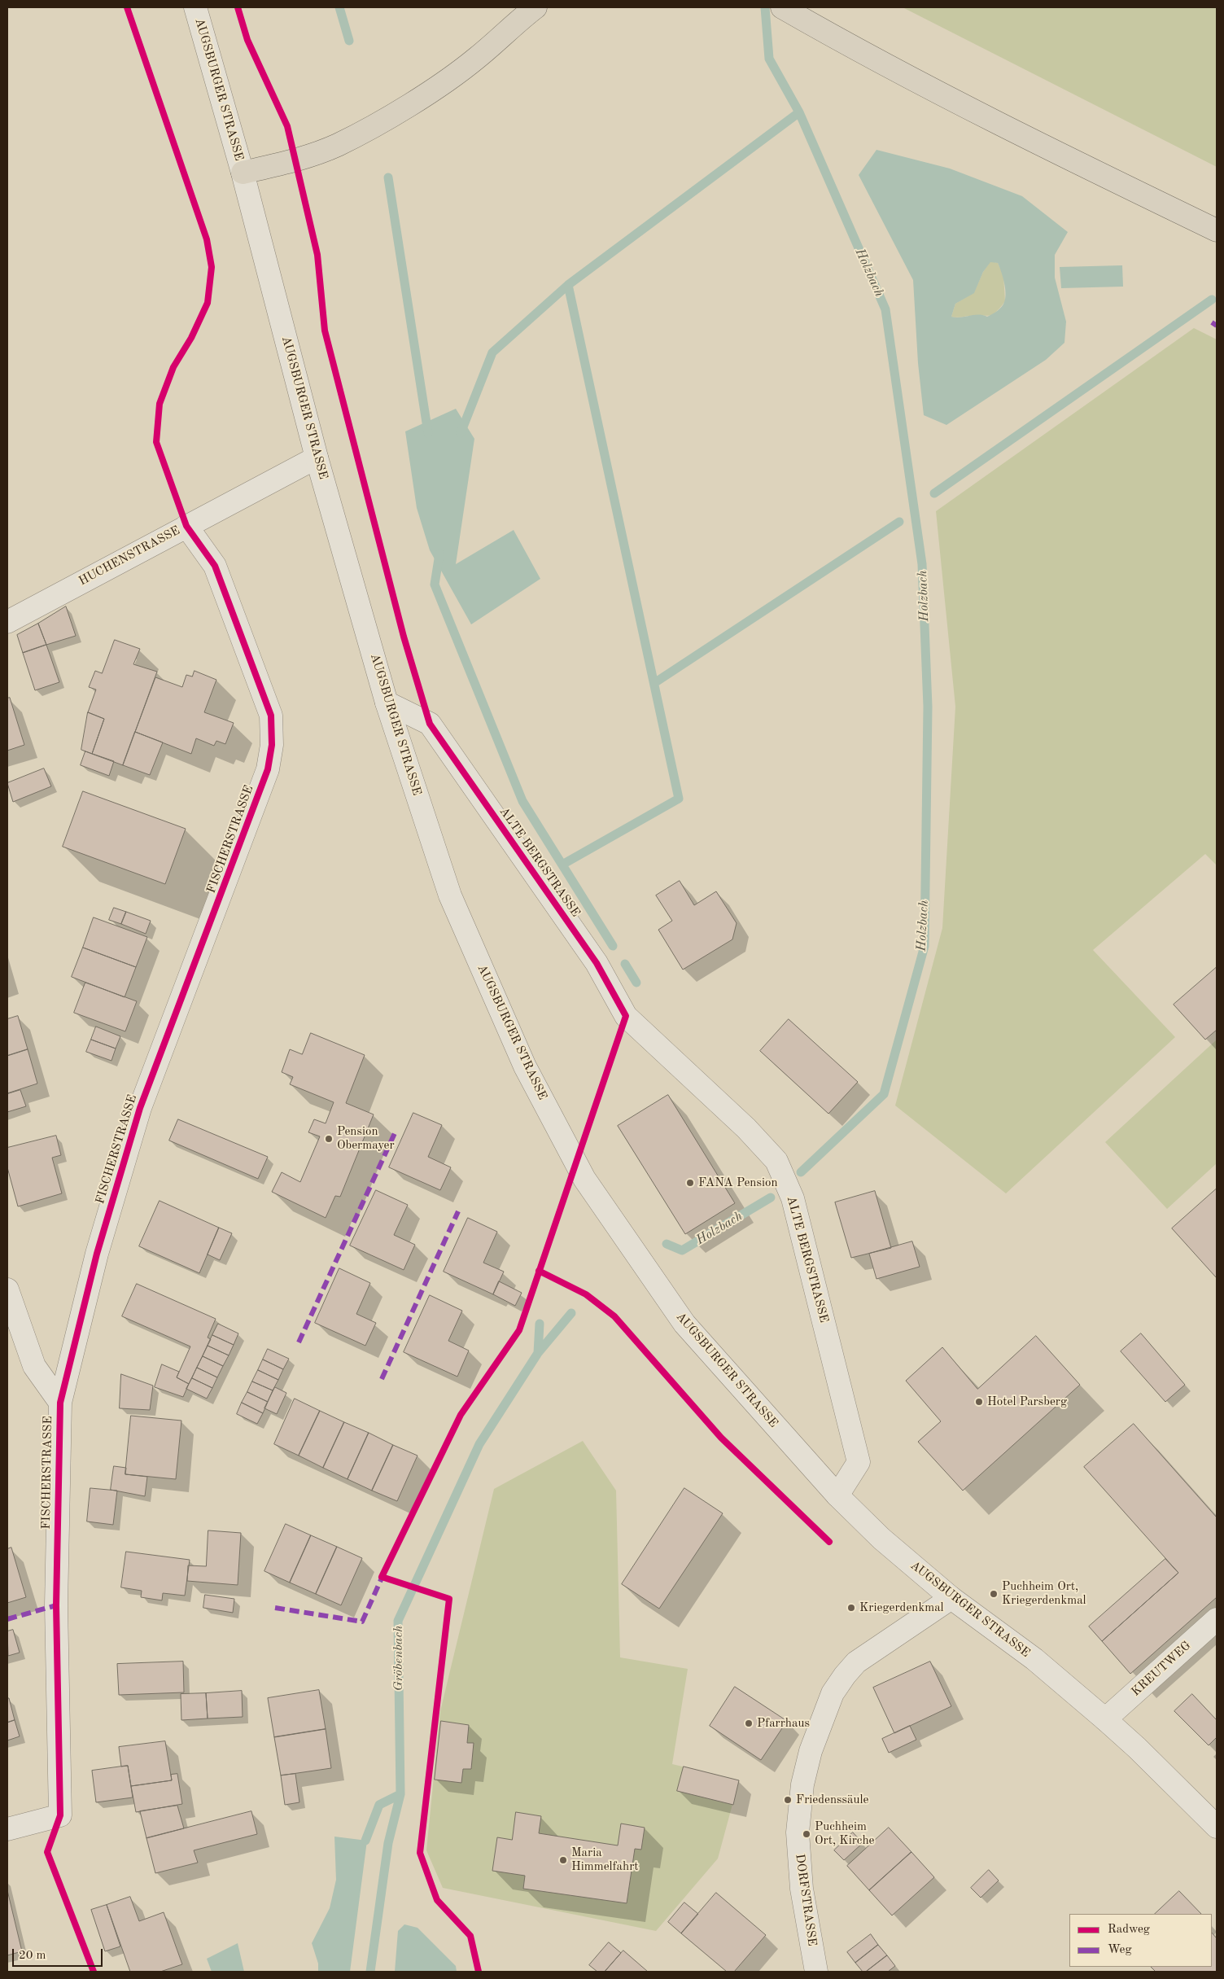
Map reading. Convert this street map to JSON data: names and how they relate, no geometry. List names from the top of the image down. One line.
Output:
{"streets":{"street":["AUGSBURGER STRASSE","HUCHENSTRASSE","FISCHERSTRASSE","ALTE BERGSTRASSE","KREUTWEG","DORFSTRASSE"]},"crossings":[["AUGSBURGER STRASSE","HUCHENSTRASSE"],["AUGSBURGER STRASSE","ALTE BERGSTRASSE"],["AUGSBURGER STRASSE","KREUTWEG"],["AUGSBURGER STRASSE","DORFSTRASSE"],["HUCHENSTRASSE","FISCHERSTRASSE"]],"water":["Holzbach","Gröbenbach"],"places":["Pension Obermayer","FANA Pension","Hotel Parsberg","Puchheim Ort, Kriegerdenkmal","Kriegerdenkmal","Pfarrhaus","Friedenssäule","Puchheim Ort, Kirche","Maria Himmelfahrt"],"legend":["Radweg","Weg"],"scale_bar":"20 m"}
